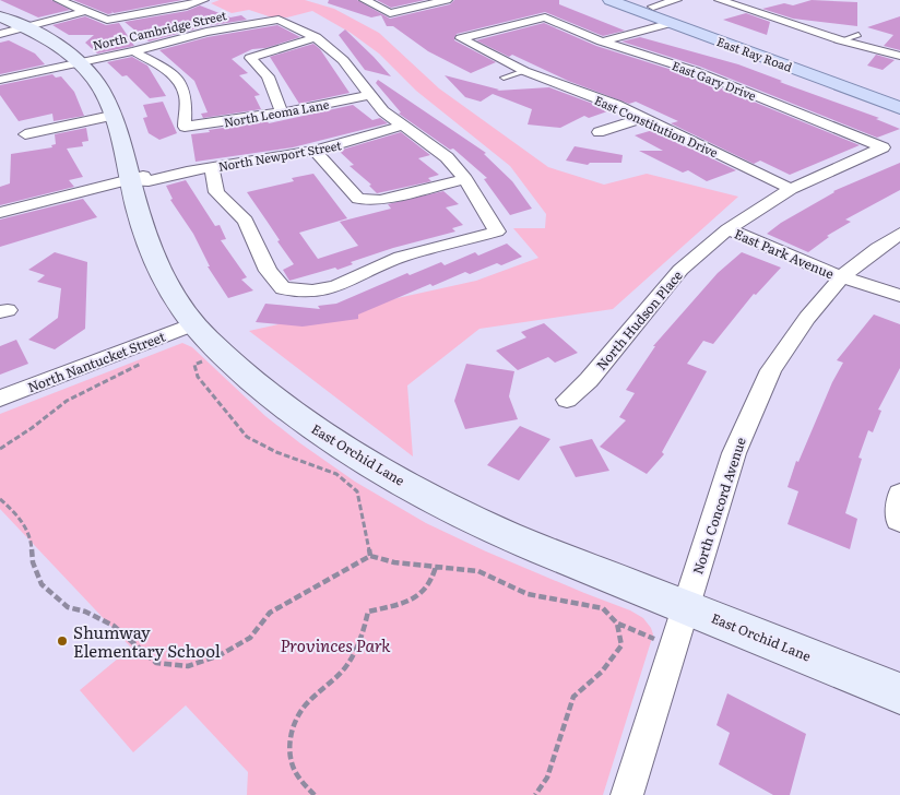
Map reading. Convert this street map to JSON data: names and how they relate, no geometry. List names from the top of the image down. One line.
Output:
{"streets":{"main road":["East Ray Road"],"street":["North Cambridge Street","East Gary Drive","North Leoma Lane","East Constitution Drive","North Newport Street","East Park Avenue","North Hudson Place","North Nantucket Street","East Orchid Lane","North Concord Avenue"]},"crossings":[["North Cambridge Street","North Leoma Lane"],["North Cambridge Street","East Orchid Lane"],["East Gary Drive","East Constitution Drive"],["East Gary Drive","North Hudson Place"],["East Constitution Drive","North Hudson Place"],["North Newport Street","East Orchid Lane"],["East Park Avenue","North Hudson Place"],["East Park Avenue","North Concord Avenue"],["North Nantucket Street","East Orchid Lane"],["East Orchid Lane","North Concord Avenue"]],"parks":["Provinces Park"],"places":["Shumway Elementary School"]}
